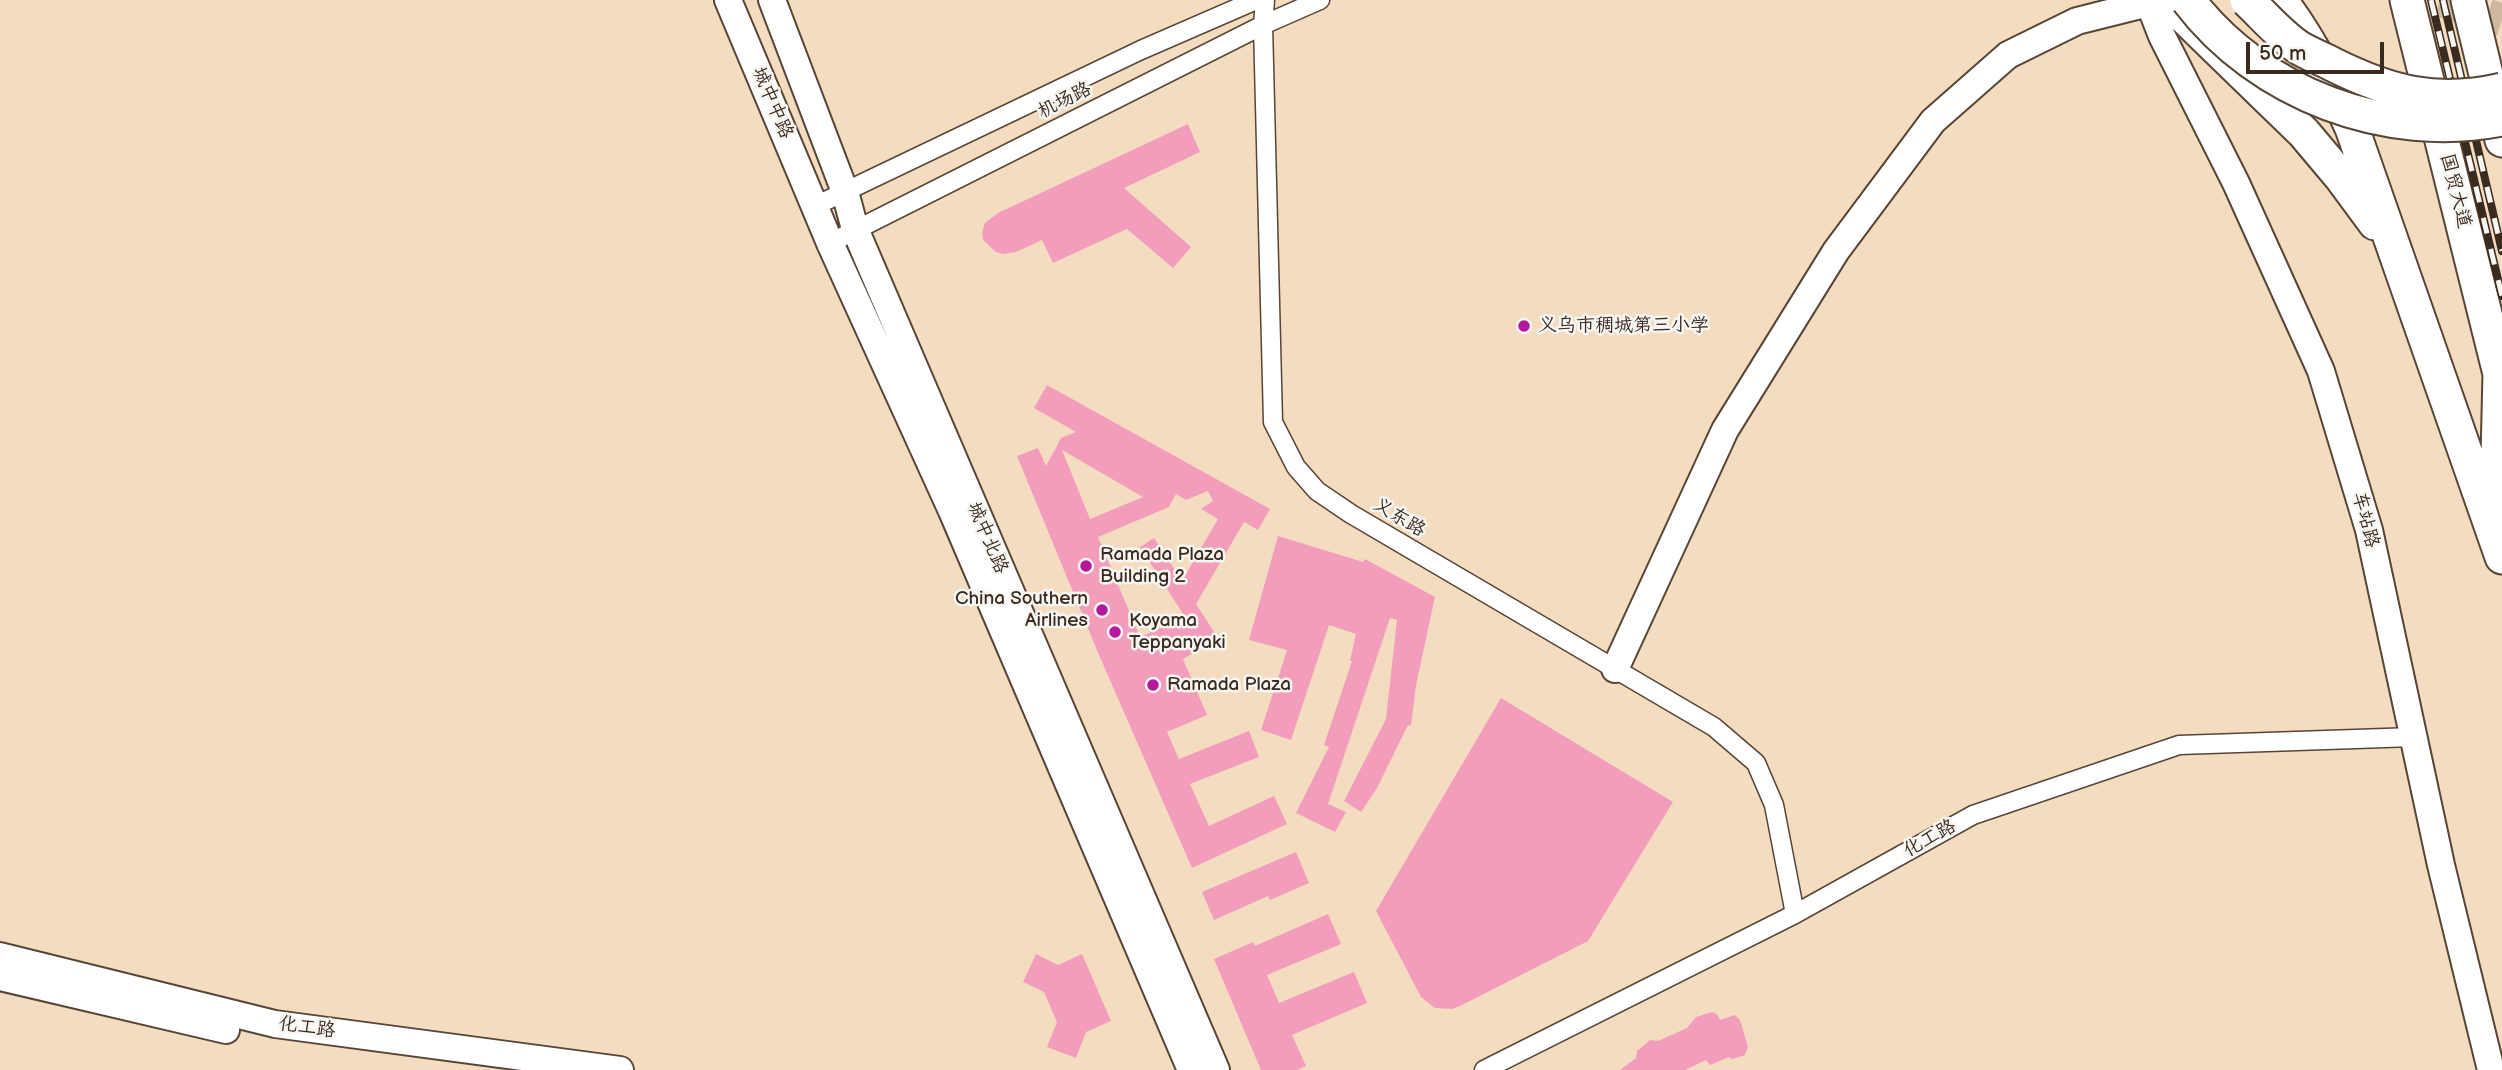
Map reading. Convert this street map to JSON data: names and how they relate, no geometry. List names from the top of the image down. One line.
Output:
{"streets":{"highway":["国贸大道"],"street":["机场路","城中中路","义东路","车站路","城中北路","化工路"]},"crossings":[["机场路","城中中路"],["机场路","义东路"],["机场路","城中北路"],["城中中路","城中北路"],["义东路","化工路"],["车站路","化工路"]],"places":["义乌市稠城第三小学","Ramada Plaza Building 2","China Southern Airlines","Koyama Teppanyaki","Ramada Plaza"],"scale_bar":"50 m"}
